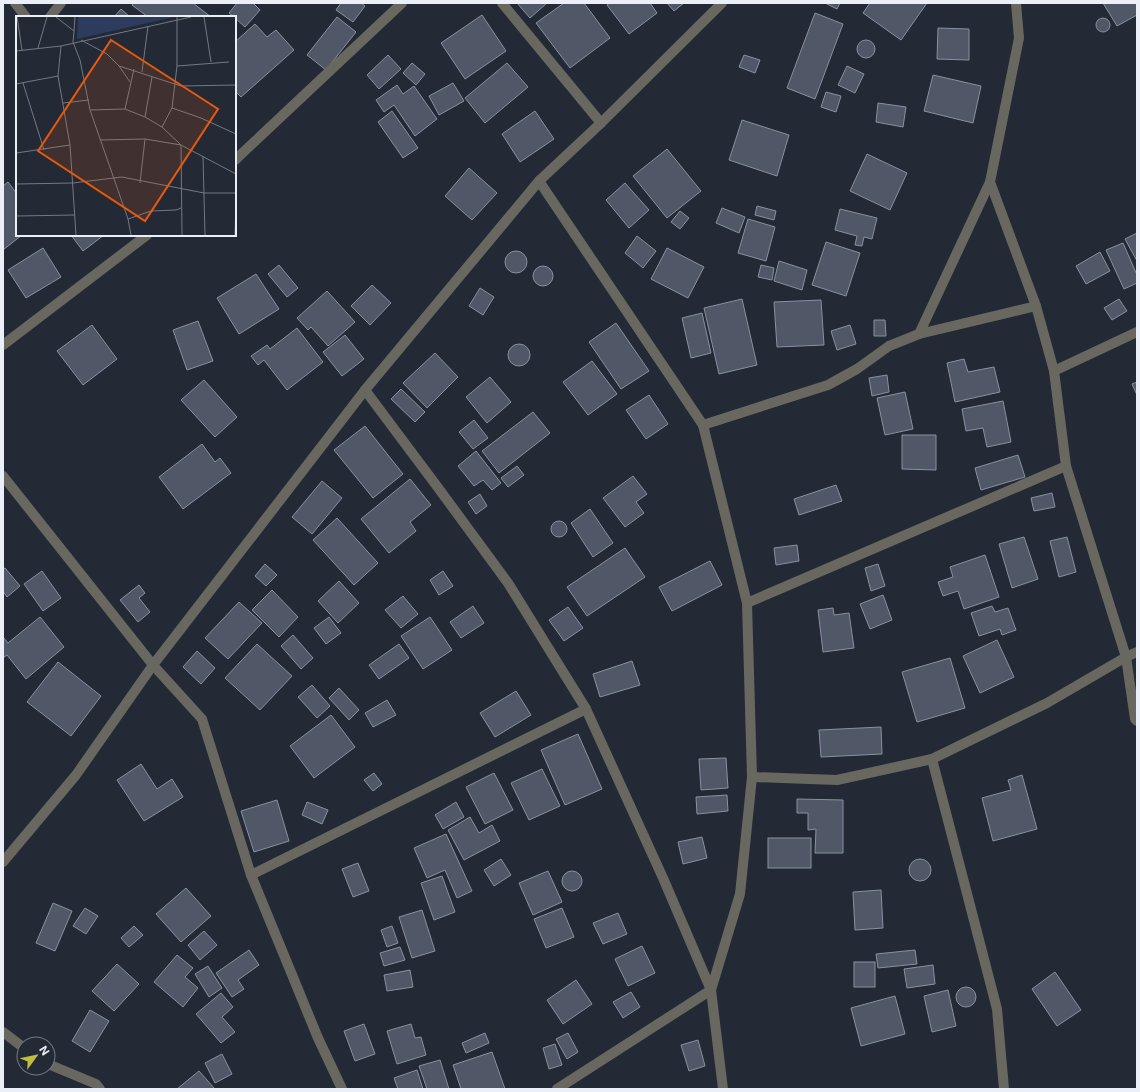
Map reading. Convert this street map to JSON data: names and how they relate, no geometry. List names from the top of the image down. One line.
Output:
{"north":"top right"}
